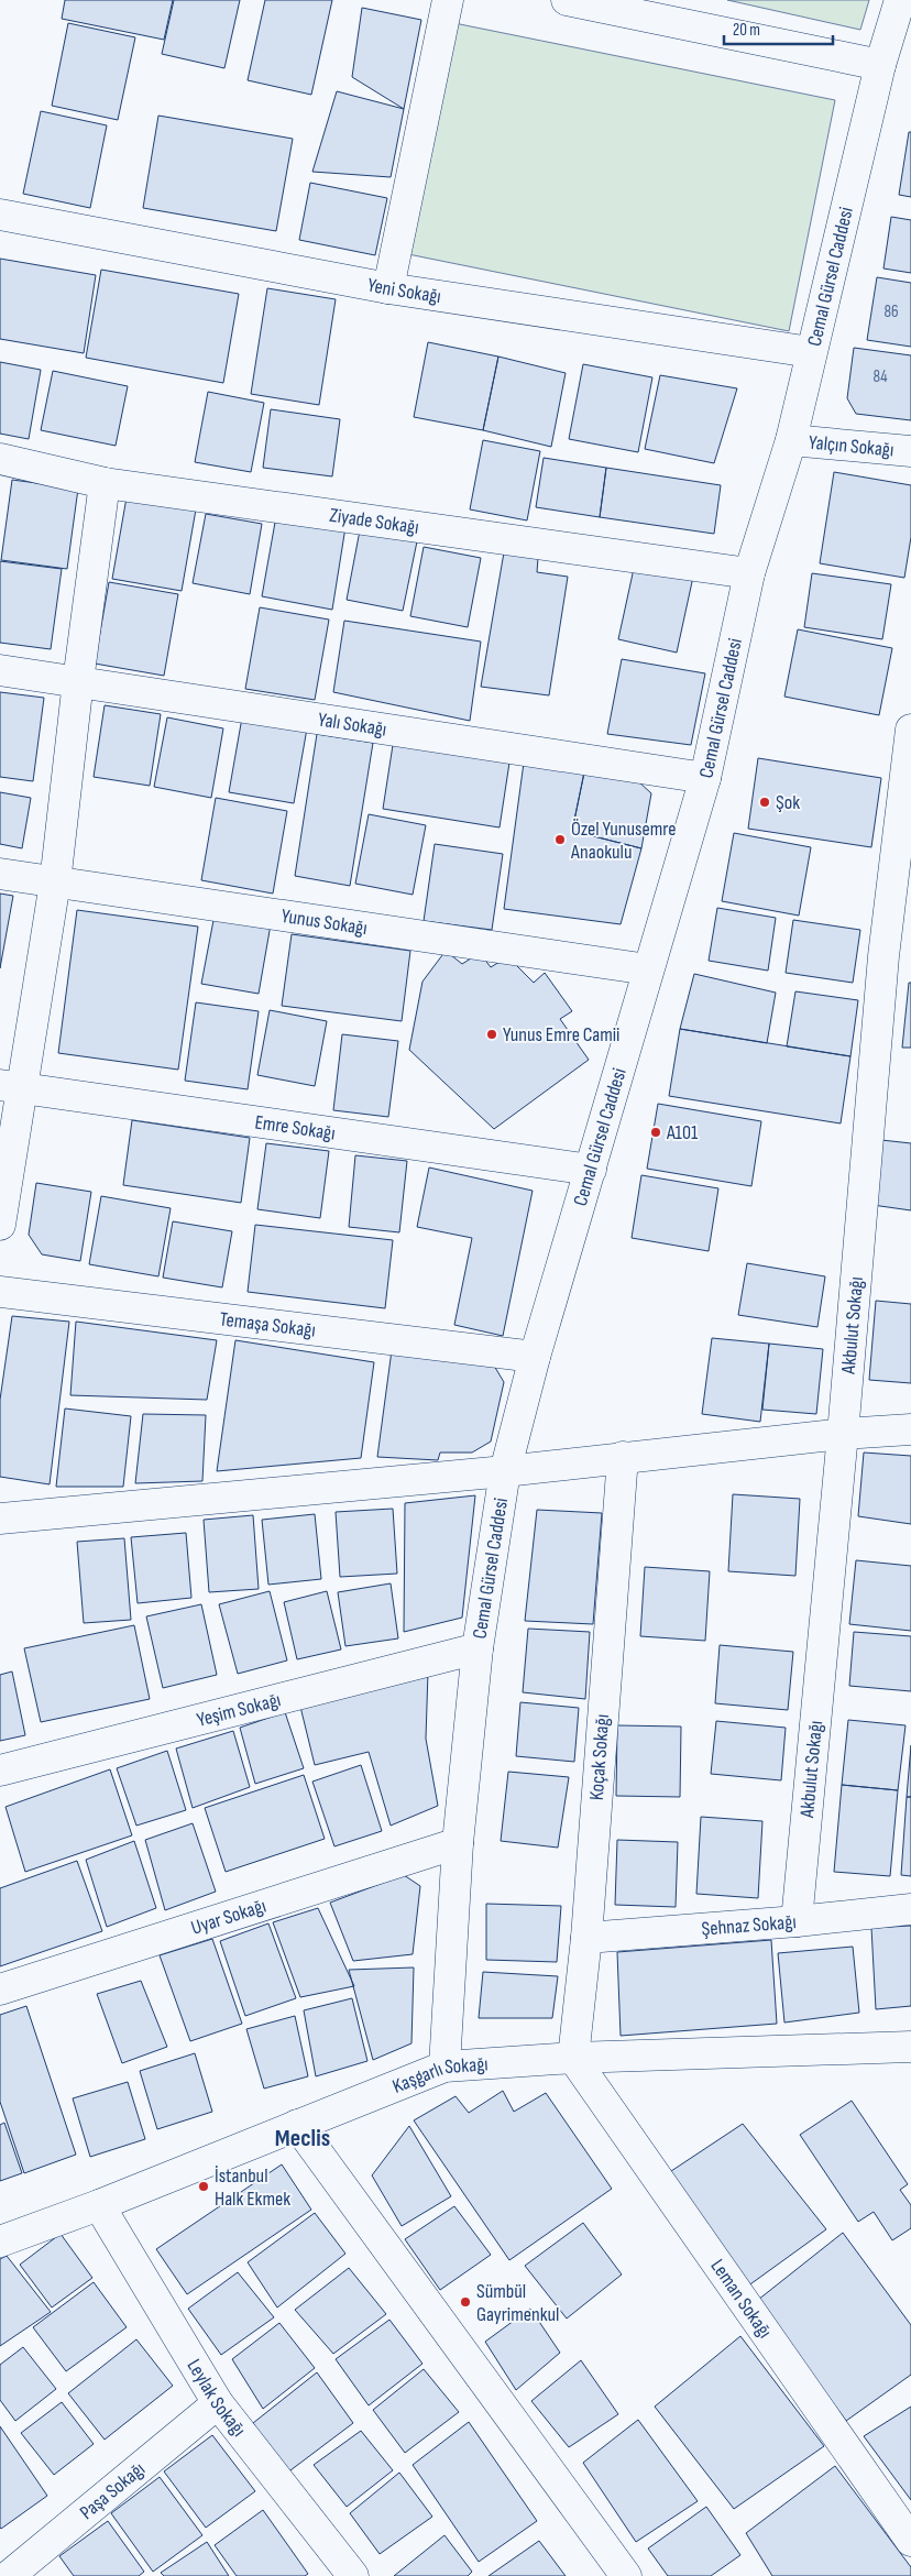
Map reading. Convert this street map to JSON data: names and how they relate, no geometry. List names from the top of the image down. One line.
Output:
{"streets":{"street":["Cemal Gürsel Caddesi","Yeni Sokağı","Yalçın Sokağı","Ziyade Sokağı","Yalı Sokağı","Yunus Sokağı","Emre Sokağı","Temaşa Sokağı","Akbulut Sokağı","Yeşim Sokağı","Koçak Sokağı","Uyar Sokağı","Şehnaz Sokağı","Kaşgarlı Sokağı","Leman Sokağı","Leylak Sokağı","Paşa Sokağı"]},"crossings":[["Cemal Gürsel Caddesi","Yeni Sokağı"],["Cemal Gürsel Caddesi","Yalçın Sokağı"],["Cemal Gürsel Caddesi","Ziyade Sokağı"],["Cemal Gürsel Caddesi","Yalı Sokağı"],["Cemal Gürsel Caddesi","Yunus Sokağı"],["Cemal Gürsel Caddesi","Emre Sokağı"],["Cemal Gürsel Caddesi","Temaşa Sokağı"],["Cemal Gürsel Caddesi","Yeşim Sokağı"],["Cemal Gürsel Caddesi","Uyar Sokağı"],["Cemal Gürsel Caddesi","Kaşgarlı Sokağı"],["Akbulut Sokağı","Şehnaz Sokağı"],["Koçak Sokağı","Şehnaz Sokağı"],["Koçak Sokağı","Kaşgarlı Sokağı"],["Koçak Sokağı","Leman Sokağı"],["Kaşgarlı Sokağı","Leman Sokağı"],["Kaşgarlı Sokağı","Leylak Sokağı"],["Leylak Sokağı","Paşa Sokağı"]],"districts":["Meclis"],"places":["Şok","Özel Yunusemre Anaokulu","Yunus Emre Camii","A101","İstanbul Halk Ekmek","Sümbül Gayrimenkul"],"house_numbers":["86","84"],"scale_bar":"20 m"}
